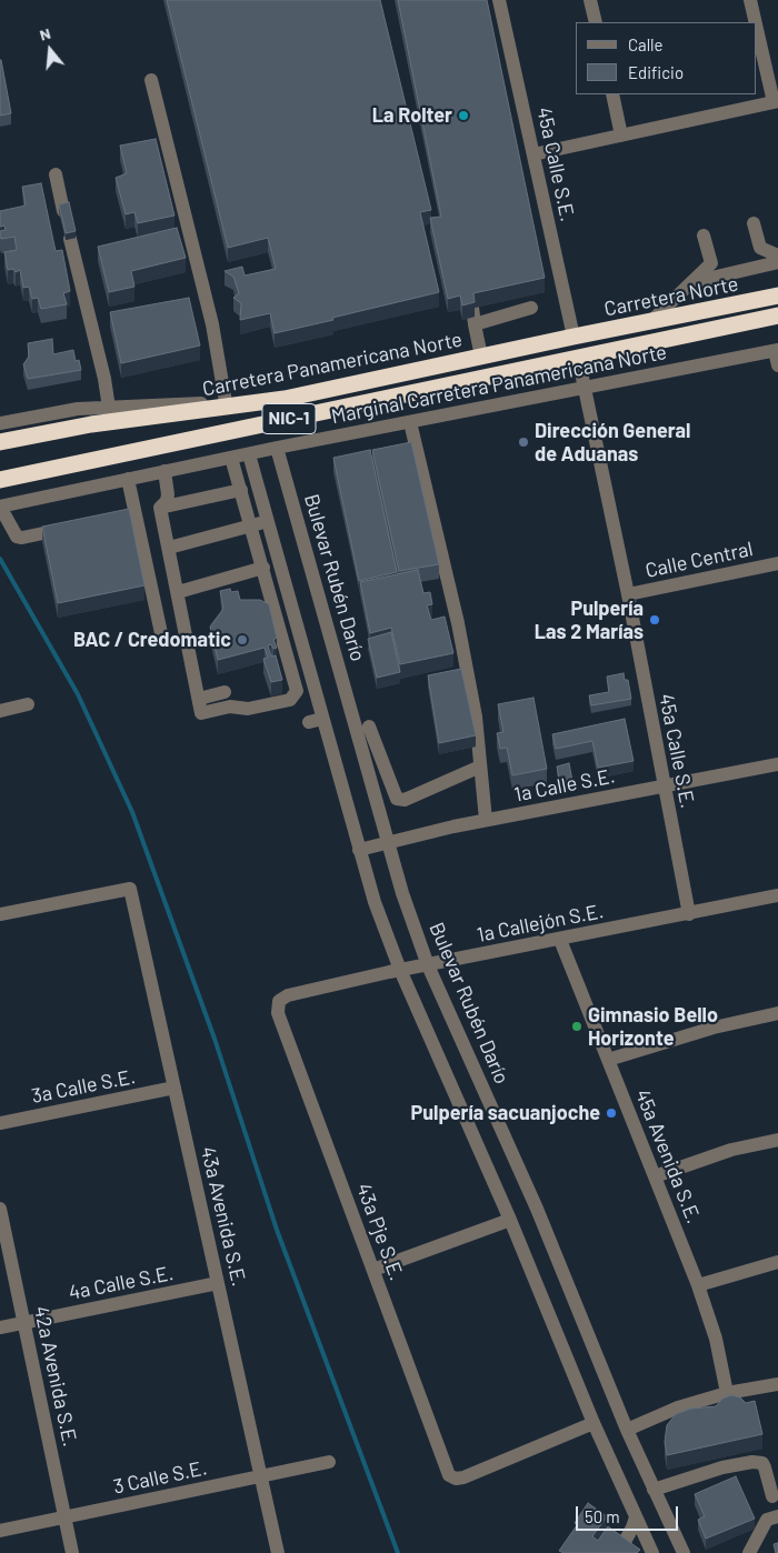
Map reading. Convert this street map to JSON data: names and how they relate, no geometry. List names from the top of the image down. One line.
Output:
{"streets":{"highway":["Carretera Norte","Carretera Panamericana Norte","NIC-1"],"street":["45a Calle S.E.","Marginal Carretera Panamericana Norte","Calle Central","Bulevar Rubén Darío","1a Calle S.E.","1a Callejón S.E.","3a Calle S.E.","45a Avenida S.E.","43a Avenida S.E.","43a Pje S.E.","4a Calle S.E.","42a Avenida S.E.","3 Calle S.E."]},"crossings":[["45a Calle S.E.","Carretera Norte"],["45a Calle S.E.","Carretera Panamericana Norte"],["45a Calle S.E.","Marginal Carretera Panamericana Norte"],["45a Calle S.E.","Calle Central"],["45a Calle S.E.","1a Calle S.E."],["45a Calle S.E.","1a Callejón S.E."],["Carretera Norte","Carretera Panamericana Norte"],["Carretera Norte","NIC-1"],["Marginal Carretera Panamericana Norte","Bulevar Rubén Darío"],["Bulevar Rubén Darío","1a Calle S.E."],["Bulevar Rubén Darío","1a Callejón S.E."],["1a Callejón S.E.","45a Avenida S.E."],["1a Callejón S.E.","43a Pje S.E."],["3a Calle S.E.","43a Avenida S.E."],["43a Avenida S.E.","4a Calle S.E."],["43a Avenida S.E.","3 Calle S.E."],["4a Calle S.E.","42a Avenida S.E."],["42a Avenida S.E.","3 Calle S.E."]],"places":["La Rolter","Dirección General de Aduanas","Pulpería Las 2 Marías","BAC / Credomatic","Gimnasio Bello Horizonte","Pulpería sacuanjoche"],"legend":["Calle","Edificio"],"scale_bar":"50 m","north":"top"}
